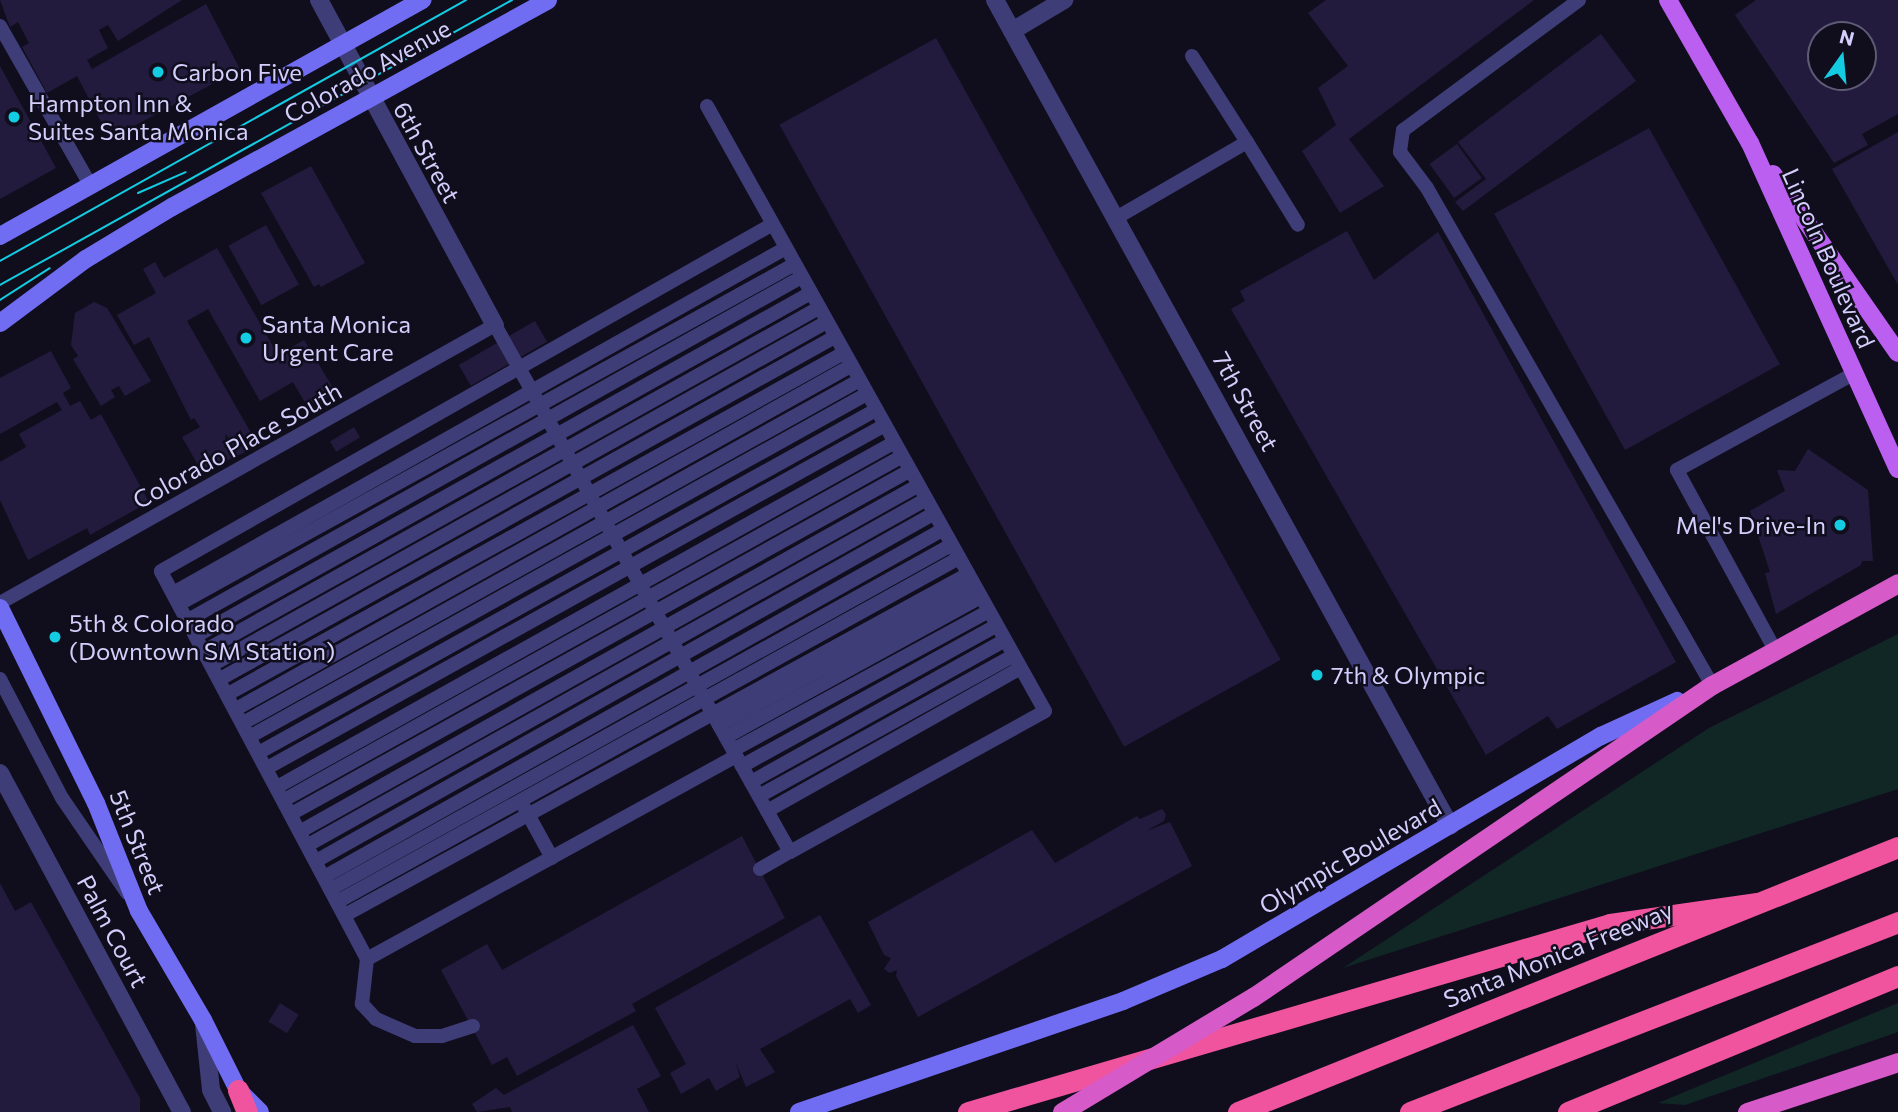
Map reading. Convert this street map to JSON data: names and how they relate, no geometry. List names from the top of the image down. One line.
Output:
{"streets":{"highway":["Olympic Boulevard","Santa Monica Freeway"],"main road":["Colorado Avenue","Lincoln Boulevard","5th Street"],"street":["6th Street","7th Street","Palm Court"],"lane":["Colorado Place South"]},"crossings":[["Colorado Avenue","6th Street"],["6th Street","Colorado Place South"],["7th Street","Olympic Boulevard"],["Colorado Place South","5th Street"]],"places":["Carbon Five","Hampton Inn & Suites Santa Monica","Santa Monica Urgent Care","Mel's Drive-In","5th & Colorado (Downtown SM Station)","7th & Olympic"],"north":"top"}
